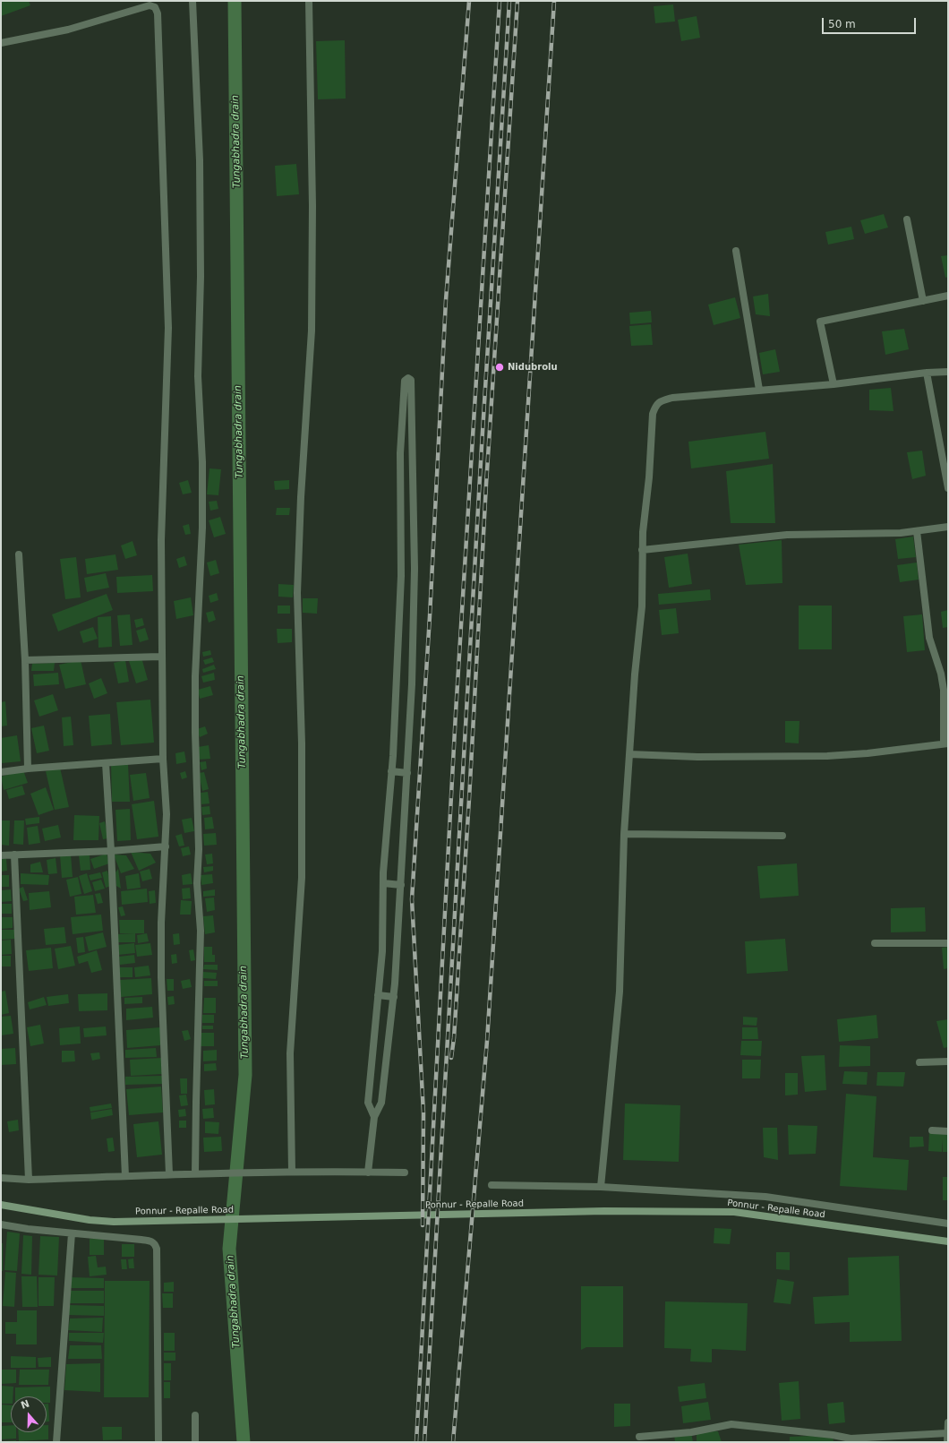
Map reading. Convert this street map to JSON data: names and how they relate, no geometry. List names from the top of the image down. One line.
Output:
{"streets":{"main road":["Ponnur - Repalle Road"]},"water":["Tungabhadra drain"],"places":["Nidubrolu"],"scale_bar":"50 m","north":"top"}
